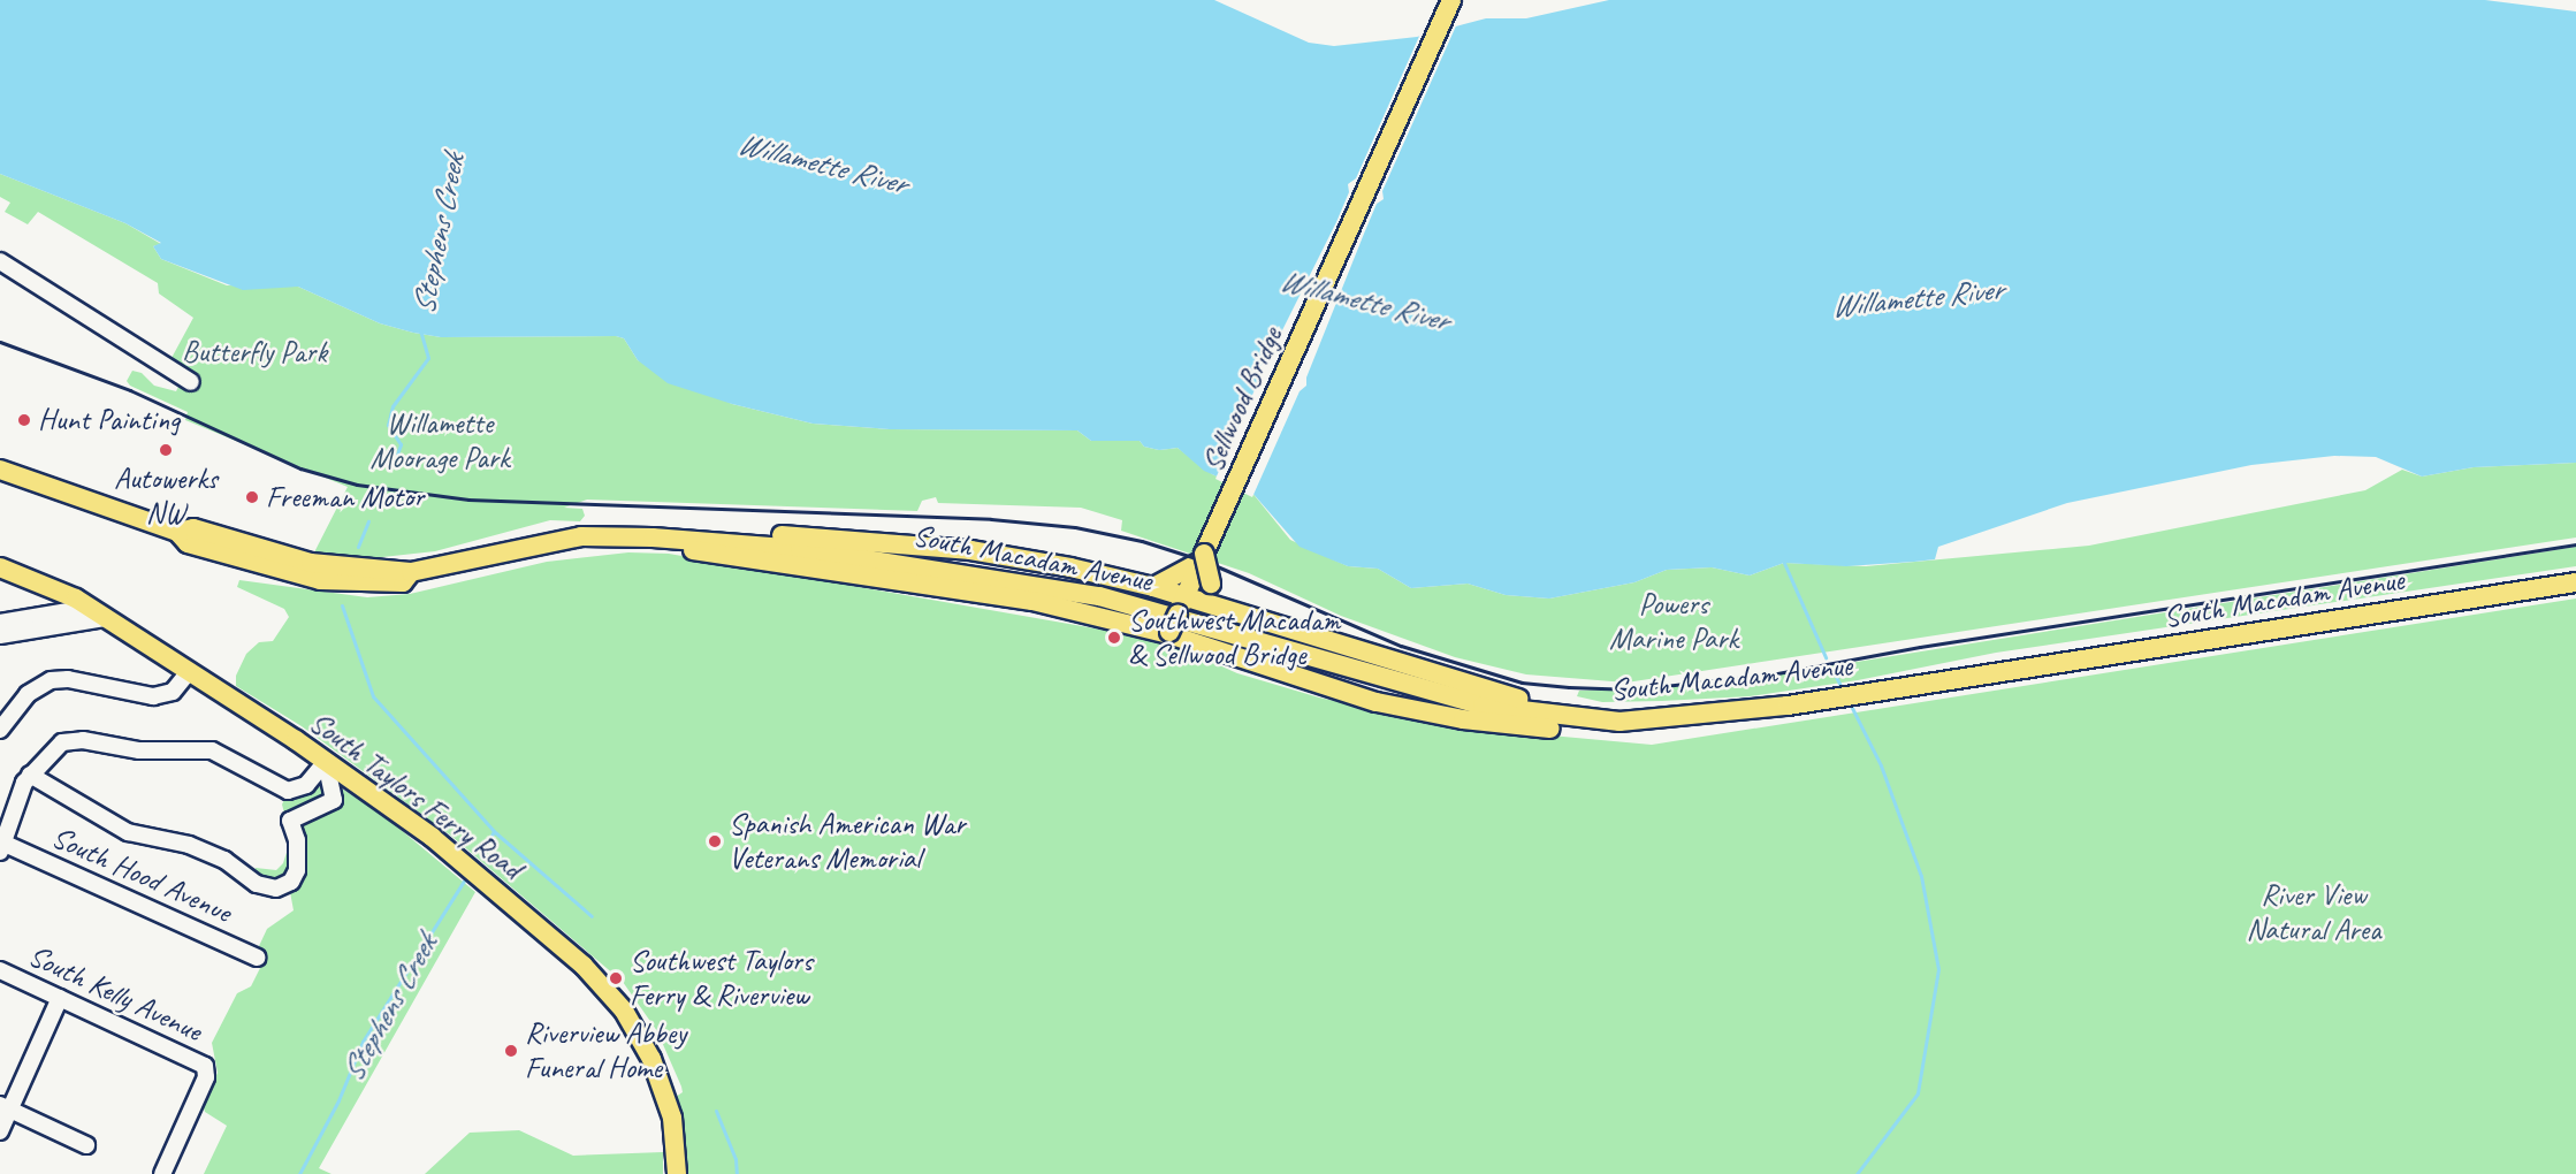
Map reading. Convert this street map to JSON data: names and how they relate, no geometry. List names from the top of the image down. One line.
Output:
{"streets":{"main road":["Sellwood Bridge","South Macadam Avenue","South Taylors Ferry Road"],"street":["South Hood Avenue","South Kelly Avenue"]},"water":["Willamette River","Stephens Creek"],"parks":["Butterfly Park","Willamette Moorage Park","Powers Marine Park","River View Natural Area"],"places":["Hunt Painting","Autowerks NW","Freeman Motor","Southwest Macadam & Sellwood Bridge","Spanish American War Veterans Memorial","Southwest Taylors Ferry & Riverview","Riverview Abbey Funeral Home"]}
